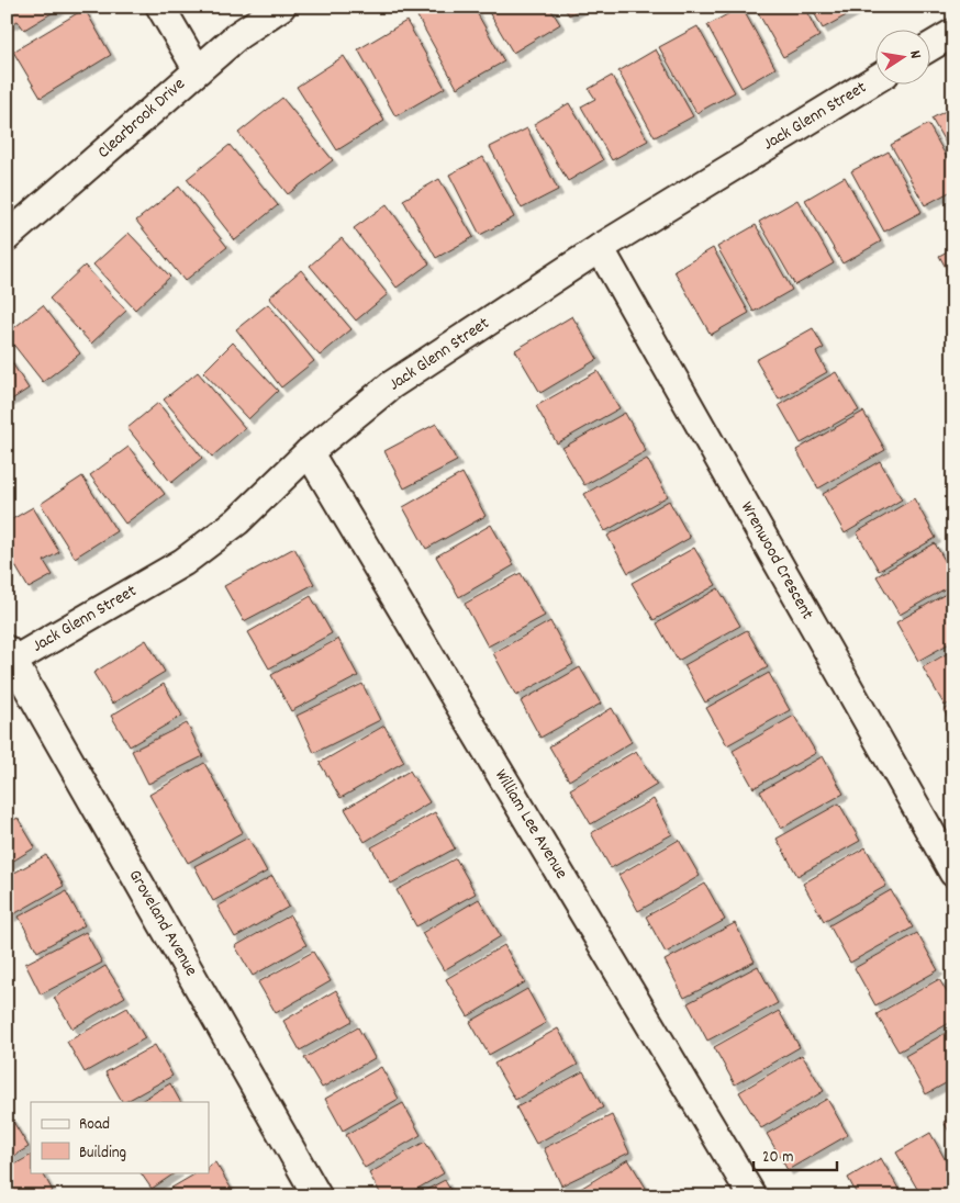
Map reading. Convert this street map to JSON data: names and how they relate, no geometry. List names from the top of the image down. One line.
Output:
{"streets":{"street":["Jack Glenn Street","Clearbrook Drive","Wrenwood Crescent","William Lee Avenue","Groveland Avenue"]},"crossings":[["Jack Glenn Street","Wrenwood Crescent"],["Jack Glenn Street","William Lee Avenue"],["Jack Glenn Street","Groveland Avenue"]],"legend":["Road","Building"],"scale_bar":"20 m","north":"right"}
